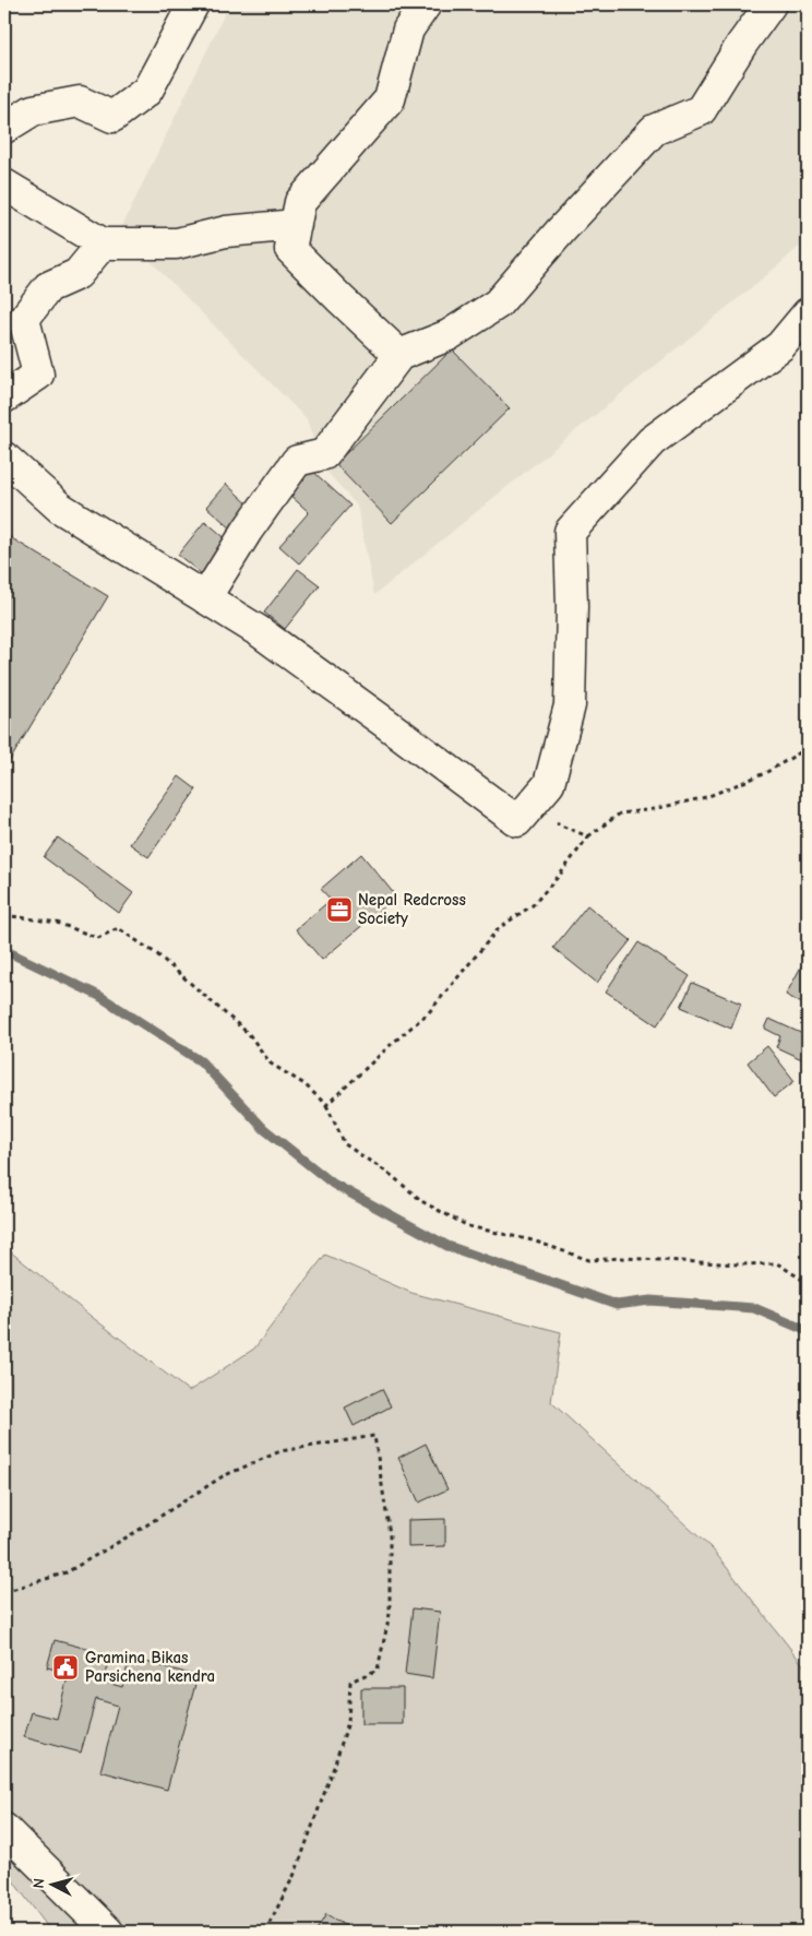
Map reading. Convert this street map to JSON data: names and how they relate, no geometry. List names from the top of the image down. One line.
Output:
{"places":{"office":["Nepal Redcross Society"],"public building":["Gramina Bikas Parsichena kendra"]},"north":"left"}
